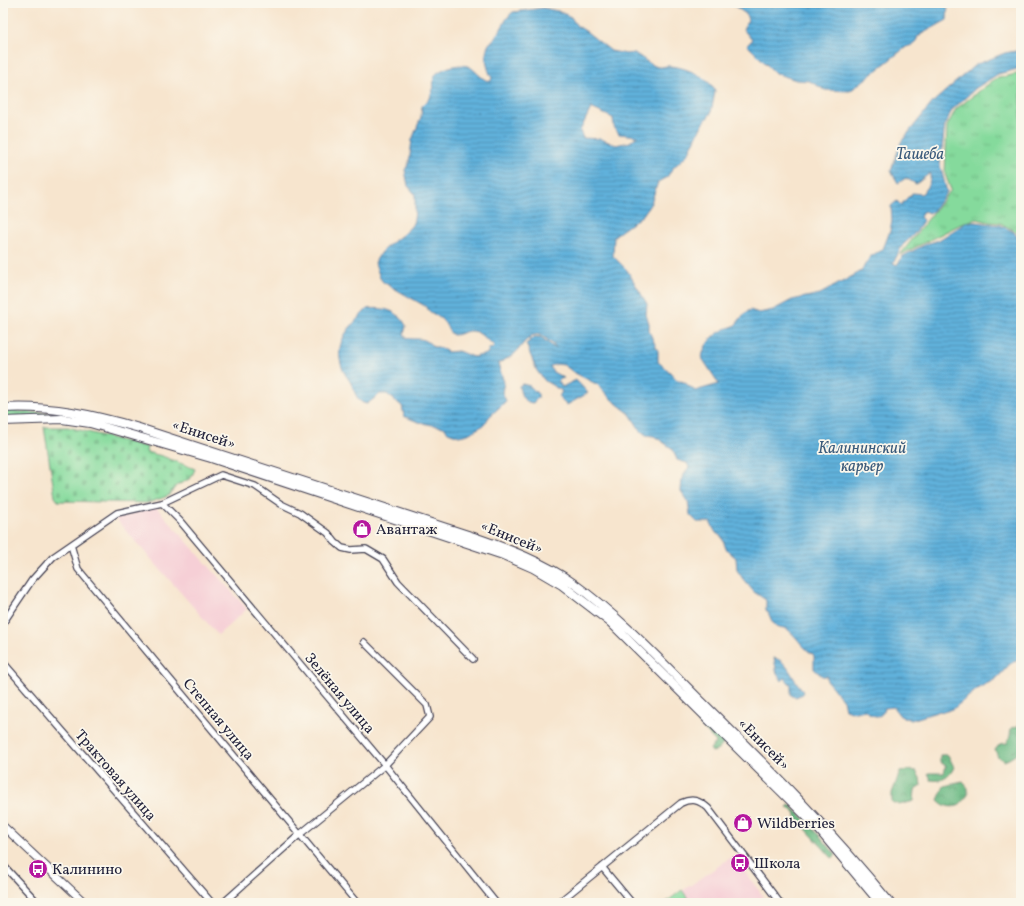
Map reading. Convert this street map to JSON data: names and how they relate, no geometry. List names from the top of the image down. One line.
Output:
{"streets":{"highway":["«Енисей»"],"street":["Зелёная улица","Степная улица","Трактовая улица"]},"water":["Ташеба","Калининский карьер"],"places":{"shop":["Авантаж","Wildberries"],"bus stop":["Школа","Калинино"]}}
